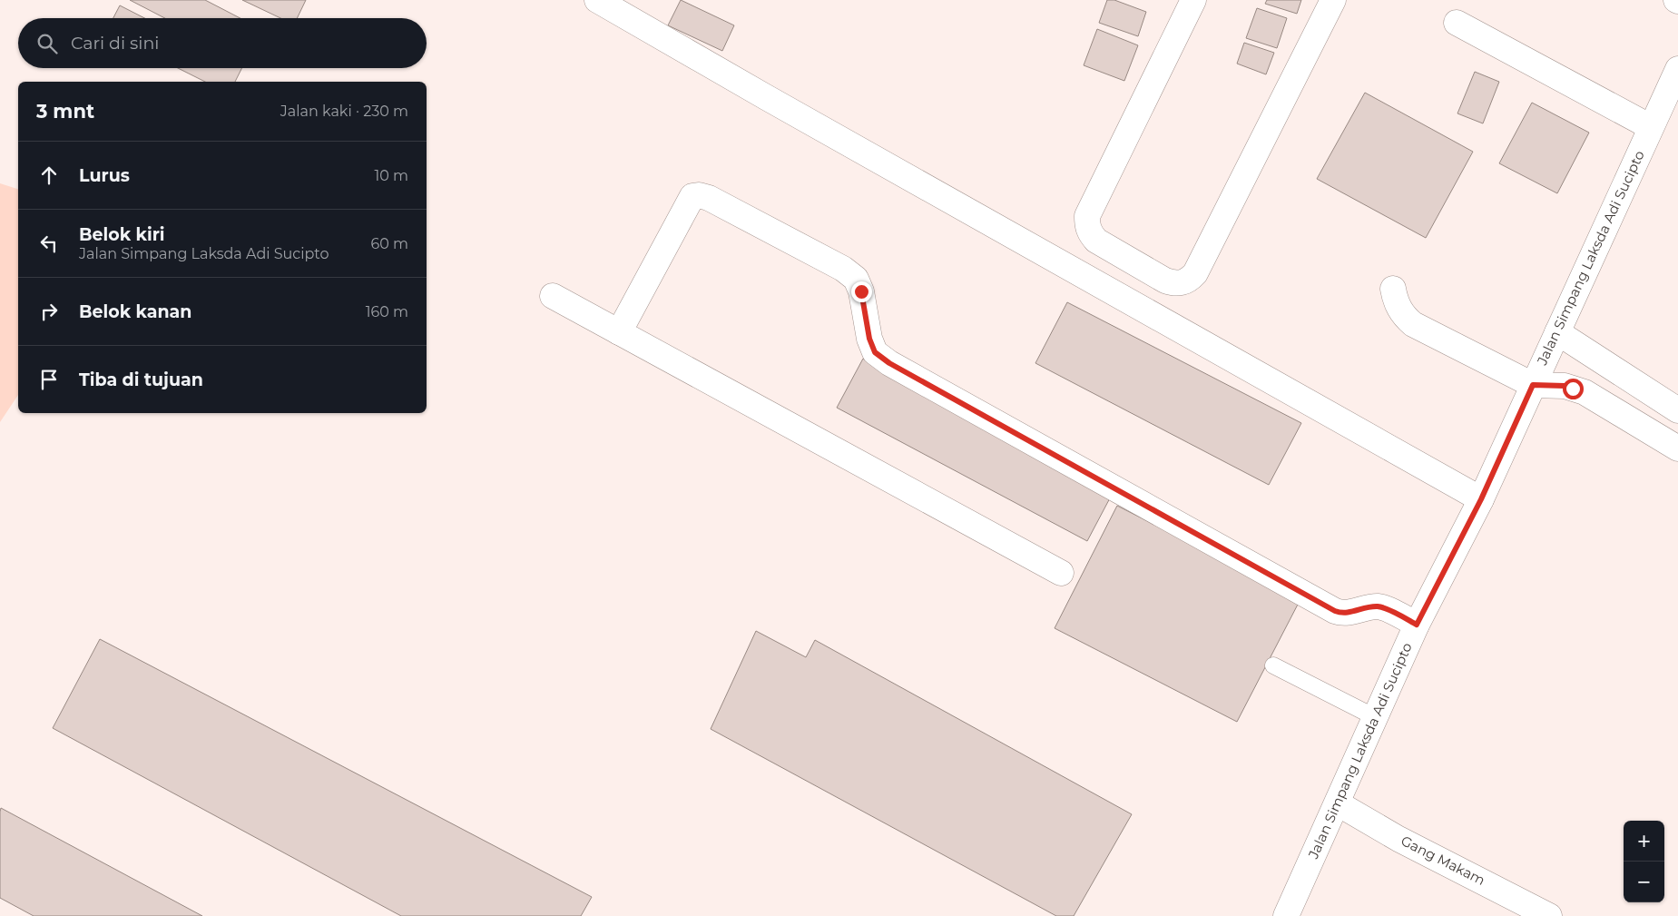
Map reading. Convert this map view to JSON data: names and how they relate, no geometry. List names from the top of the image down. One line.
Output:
{"streets":{"street":["Jalan Simpang Laksda Adi Sucipto","Gang Makam"]},"crossings":[["Jalan Simpang Laksda Adi Sucipto","Gang Makam"]],"page":{"search":"Cari di sini","heading":["3 mnt","Jalan kaki · 230 m"],"list":[["Lurus","10 m"],["Belok kiri","Jalan Simpang Laksda Adi Sucipto","60 m"],["Belok kanan","160 m"],"Tiba di tujuan"],"map_buttons":["+","−"]}}
